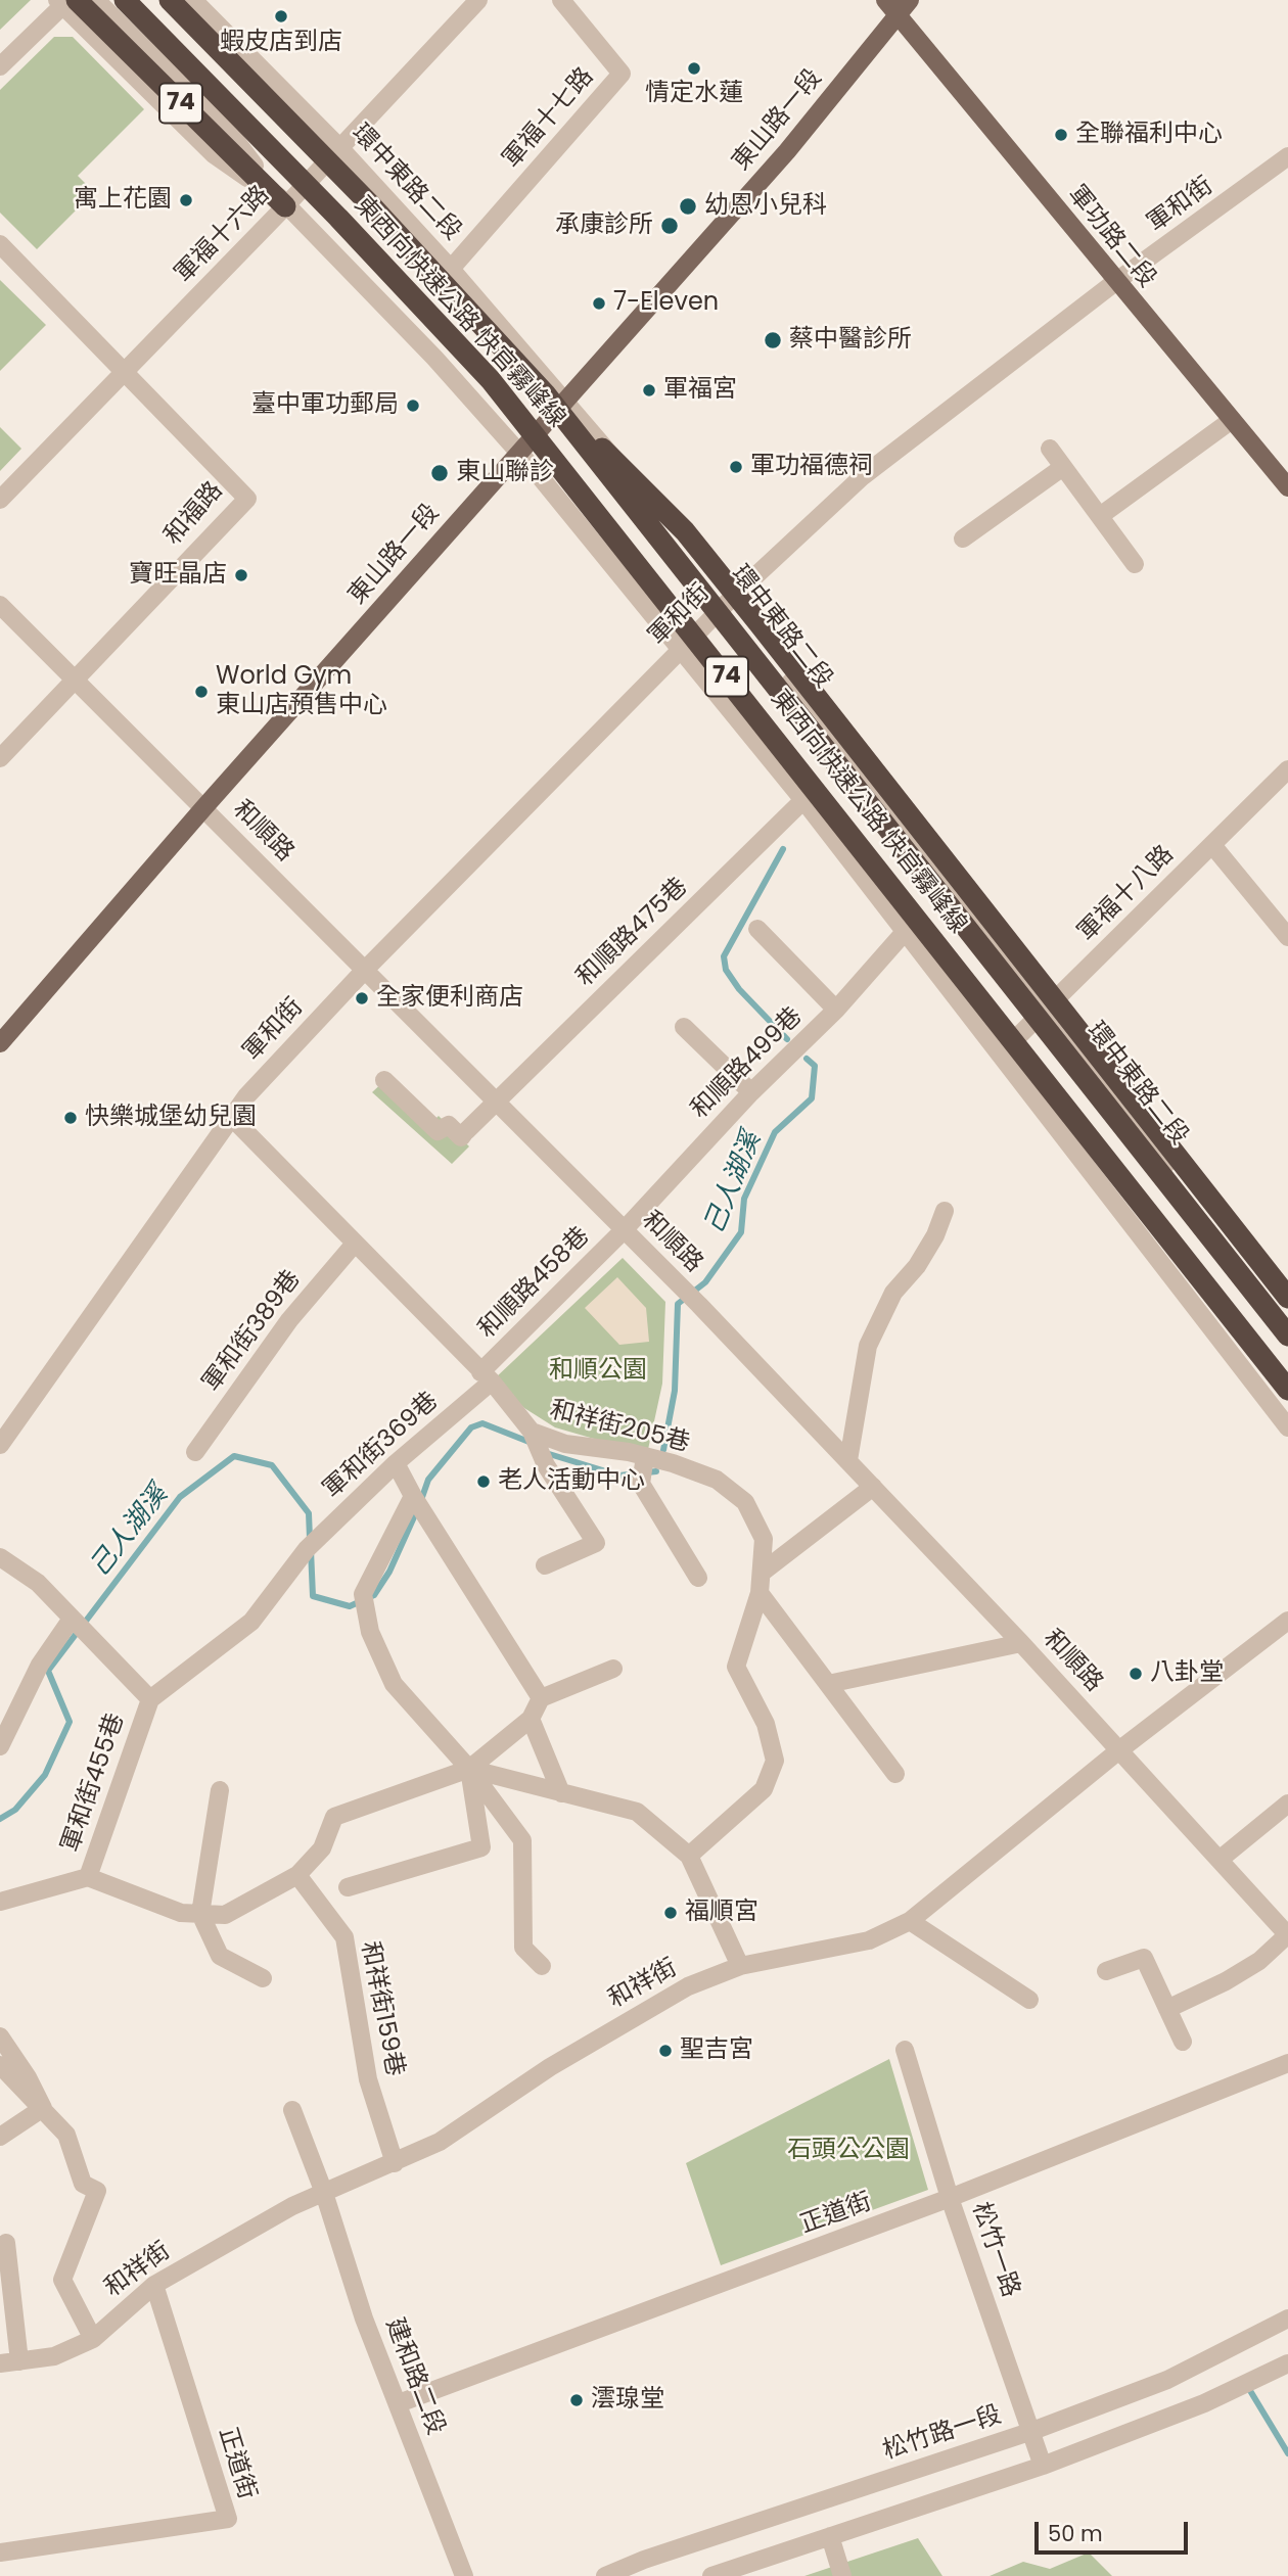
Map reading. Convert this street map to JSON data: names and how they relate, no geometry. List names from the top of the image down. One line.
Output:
{"streets":{"highway":["74","東西向快速公路 快官霧峰線"],"main road":["東山路一段","軍功路二段"],"street":["軍福十七路","環中東路二段","軍和街","軍福十六路","和福路","和順路","軍福十八路","和順路475巷","和順路499巷","和順路458巷","軍和街389巷","和祥街205巷","軍和街369巷","軍和街455巷","和祥街","和祥街159巷","正道街","松竹一路","建和路二段","松竹路一段"]},"crossings":[["74","軍福十六路"],["74","東西向快速公路 快官霧峰線"],["軍福十七路","環中東路二段"],["東山路一段","環中東路二段"],["東山路一段","軍功路二段"],["東山路一段","和順路"],["環中東路二段","軍和街"],["環中東路二段","軍福十六路"],["環中東路二段","軍福十八路"],["軍和街","軍功路二段"],["軍和街","和順路"],["軍福十六路","和福路"],["和福路","和順路"],["和順路","和順路475巷"],["和順路","和順路499巷"],["和順路","和順路458巷"],["和順路","和祥街"],["和順路499巷","和順路458巷"],["和順路458巷","和祥街205巷"],["和順路458巷","軍和街369巷"],["和祥街205巷","軍和街369巷"],["軍和街369巷","軍和街455巷"],["和祥街","和祥街159巷"],["和祥街","正道街"],["和祥街","建和路二段"],["正道街","松竹一路"],["正道街","建和路二段"],["松竹一路","松竹路一段"]],"water":["己人湖溪"],"parks":["和順公園","石頭公公園"],"places":["蝦皮店到店","情定水蓮","全聯福利中心","寓上花園","幼恩小兒科","承康診所","7-Eleven","蔡中醫診所","軍福宮","臺中軍功郵局","軍功福德祠","東山聯診","寶旺晶店","World Gym 東山店預售中心","全家便利商店","快樂城堡幼兒園","老人活動中心","八卦堂","福順宮","聖吉宮","澐瑔堂"],"scale_bar":"50 m"}
